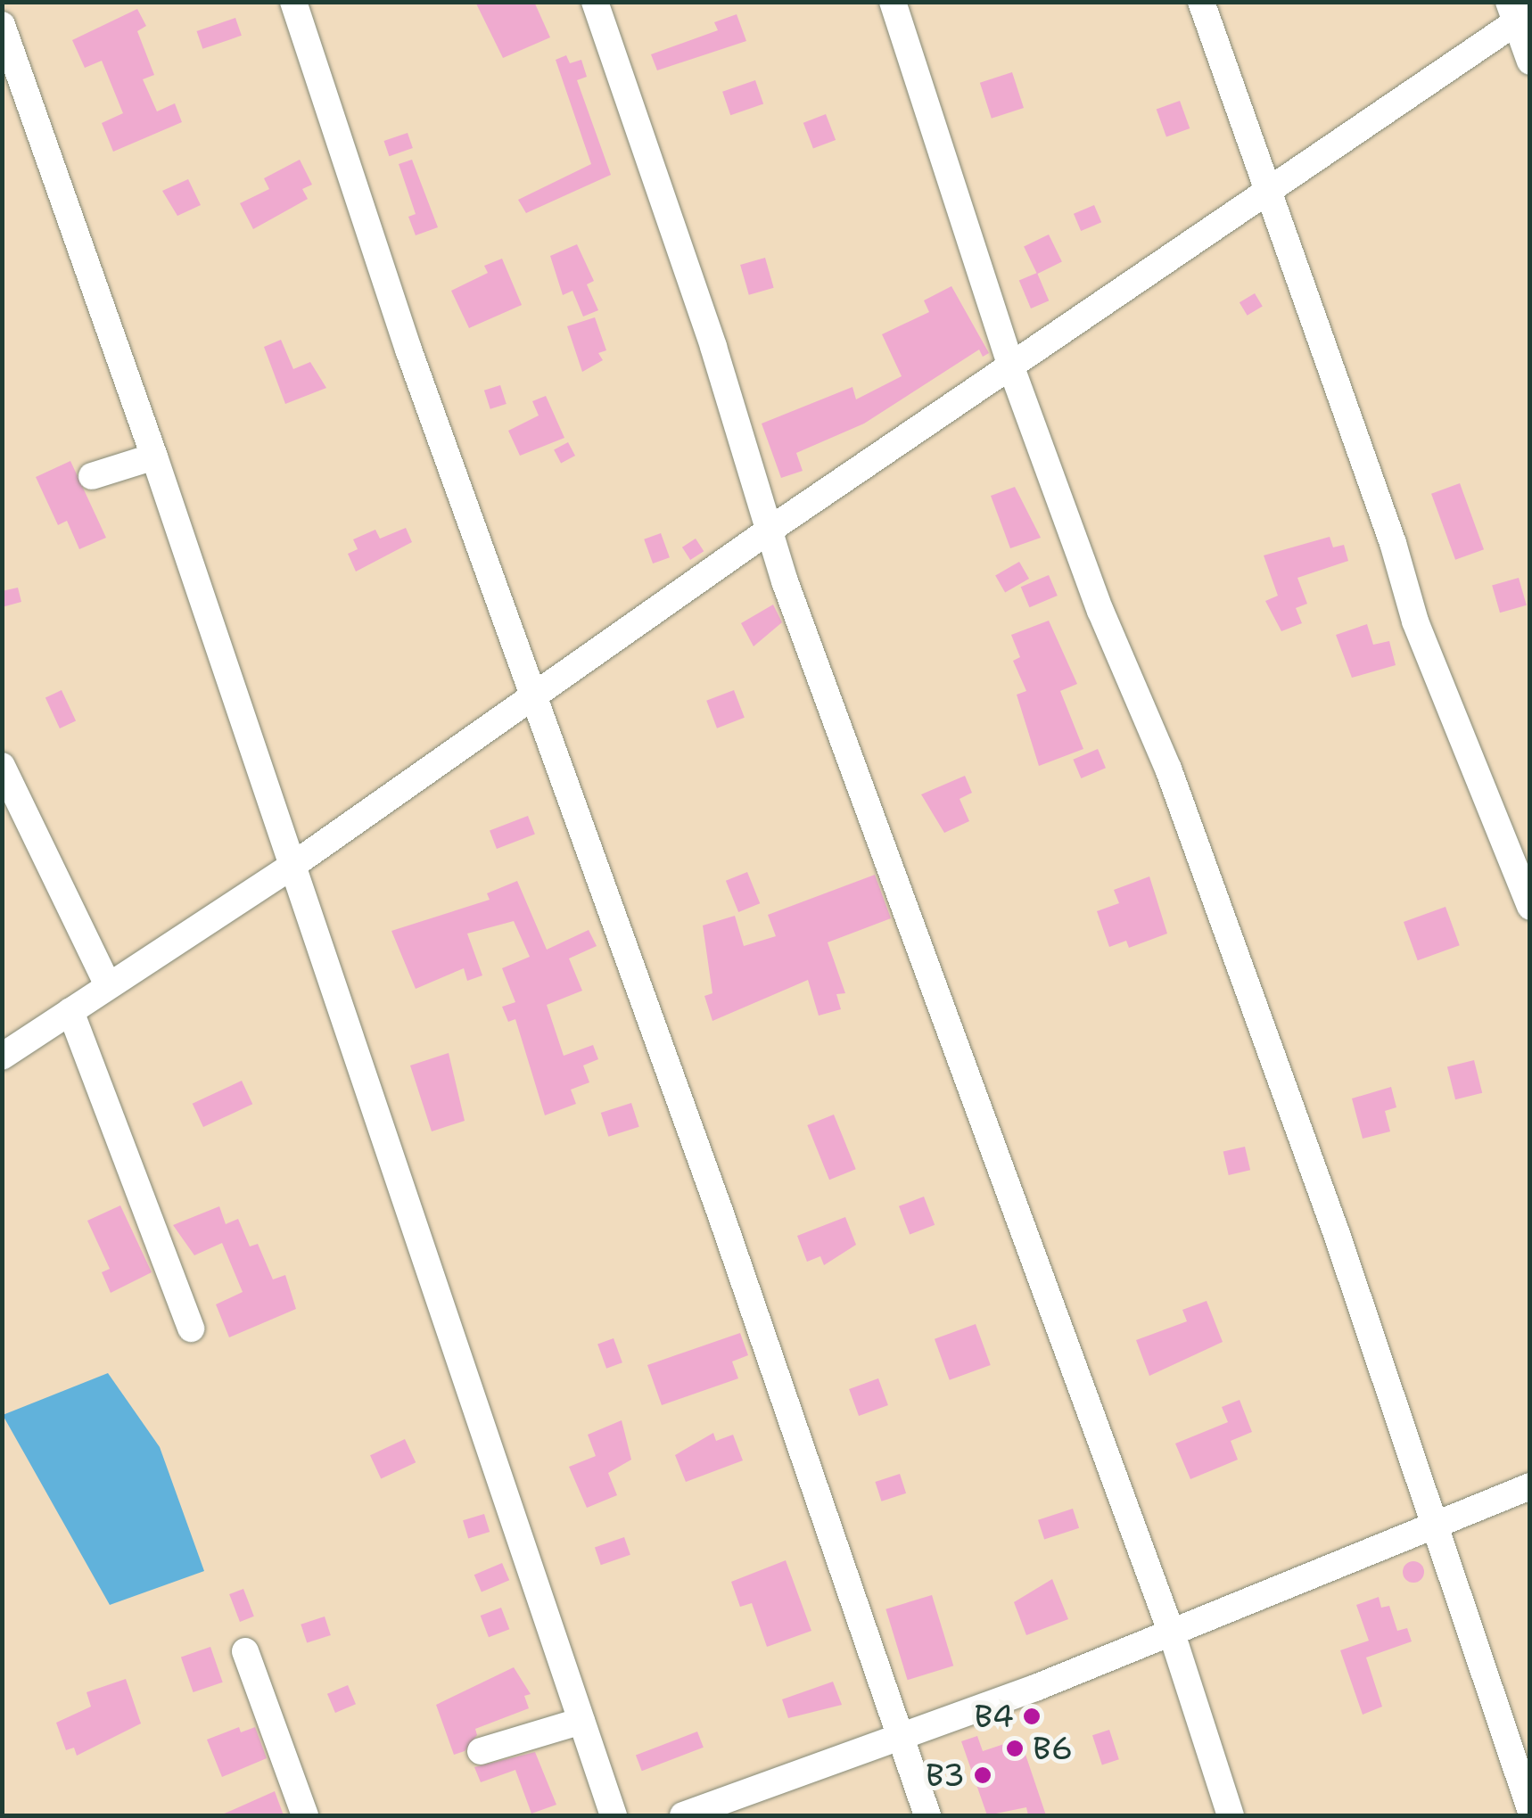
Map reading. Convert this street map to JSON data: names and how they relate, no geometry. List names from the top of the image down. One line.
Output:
{"places":["B4","B6","B3"]}
